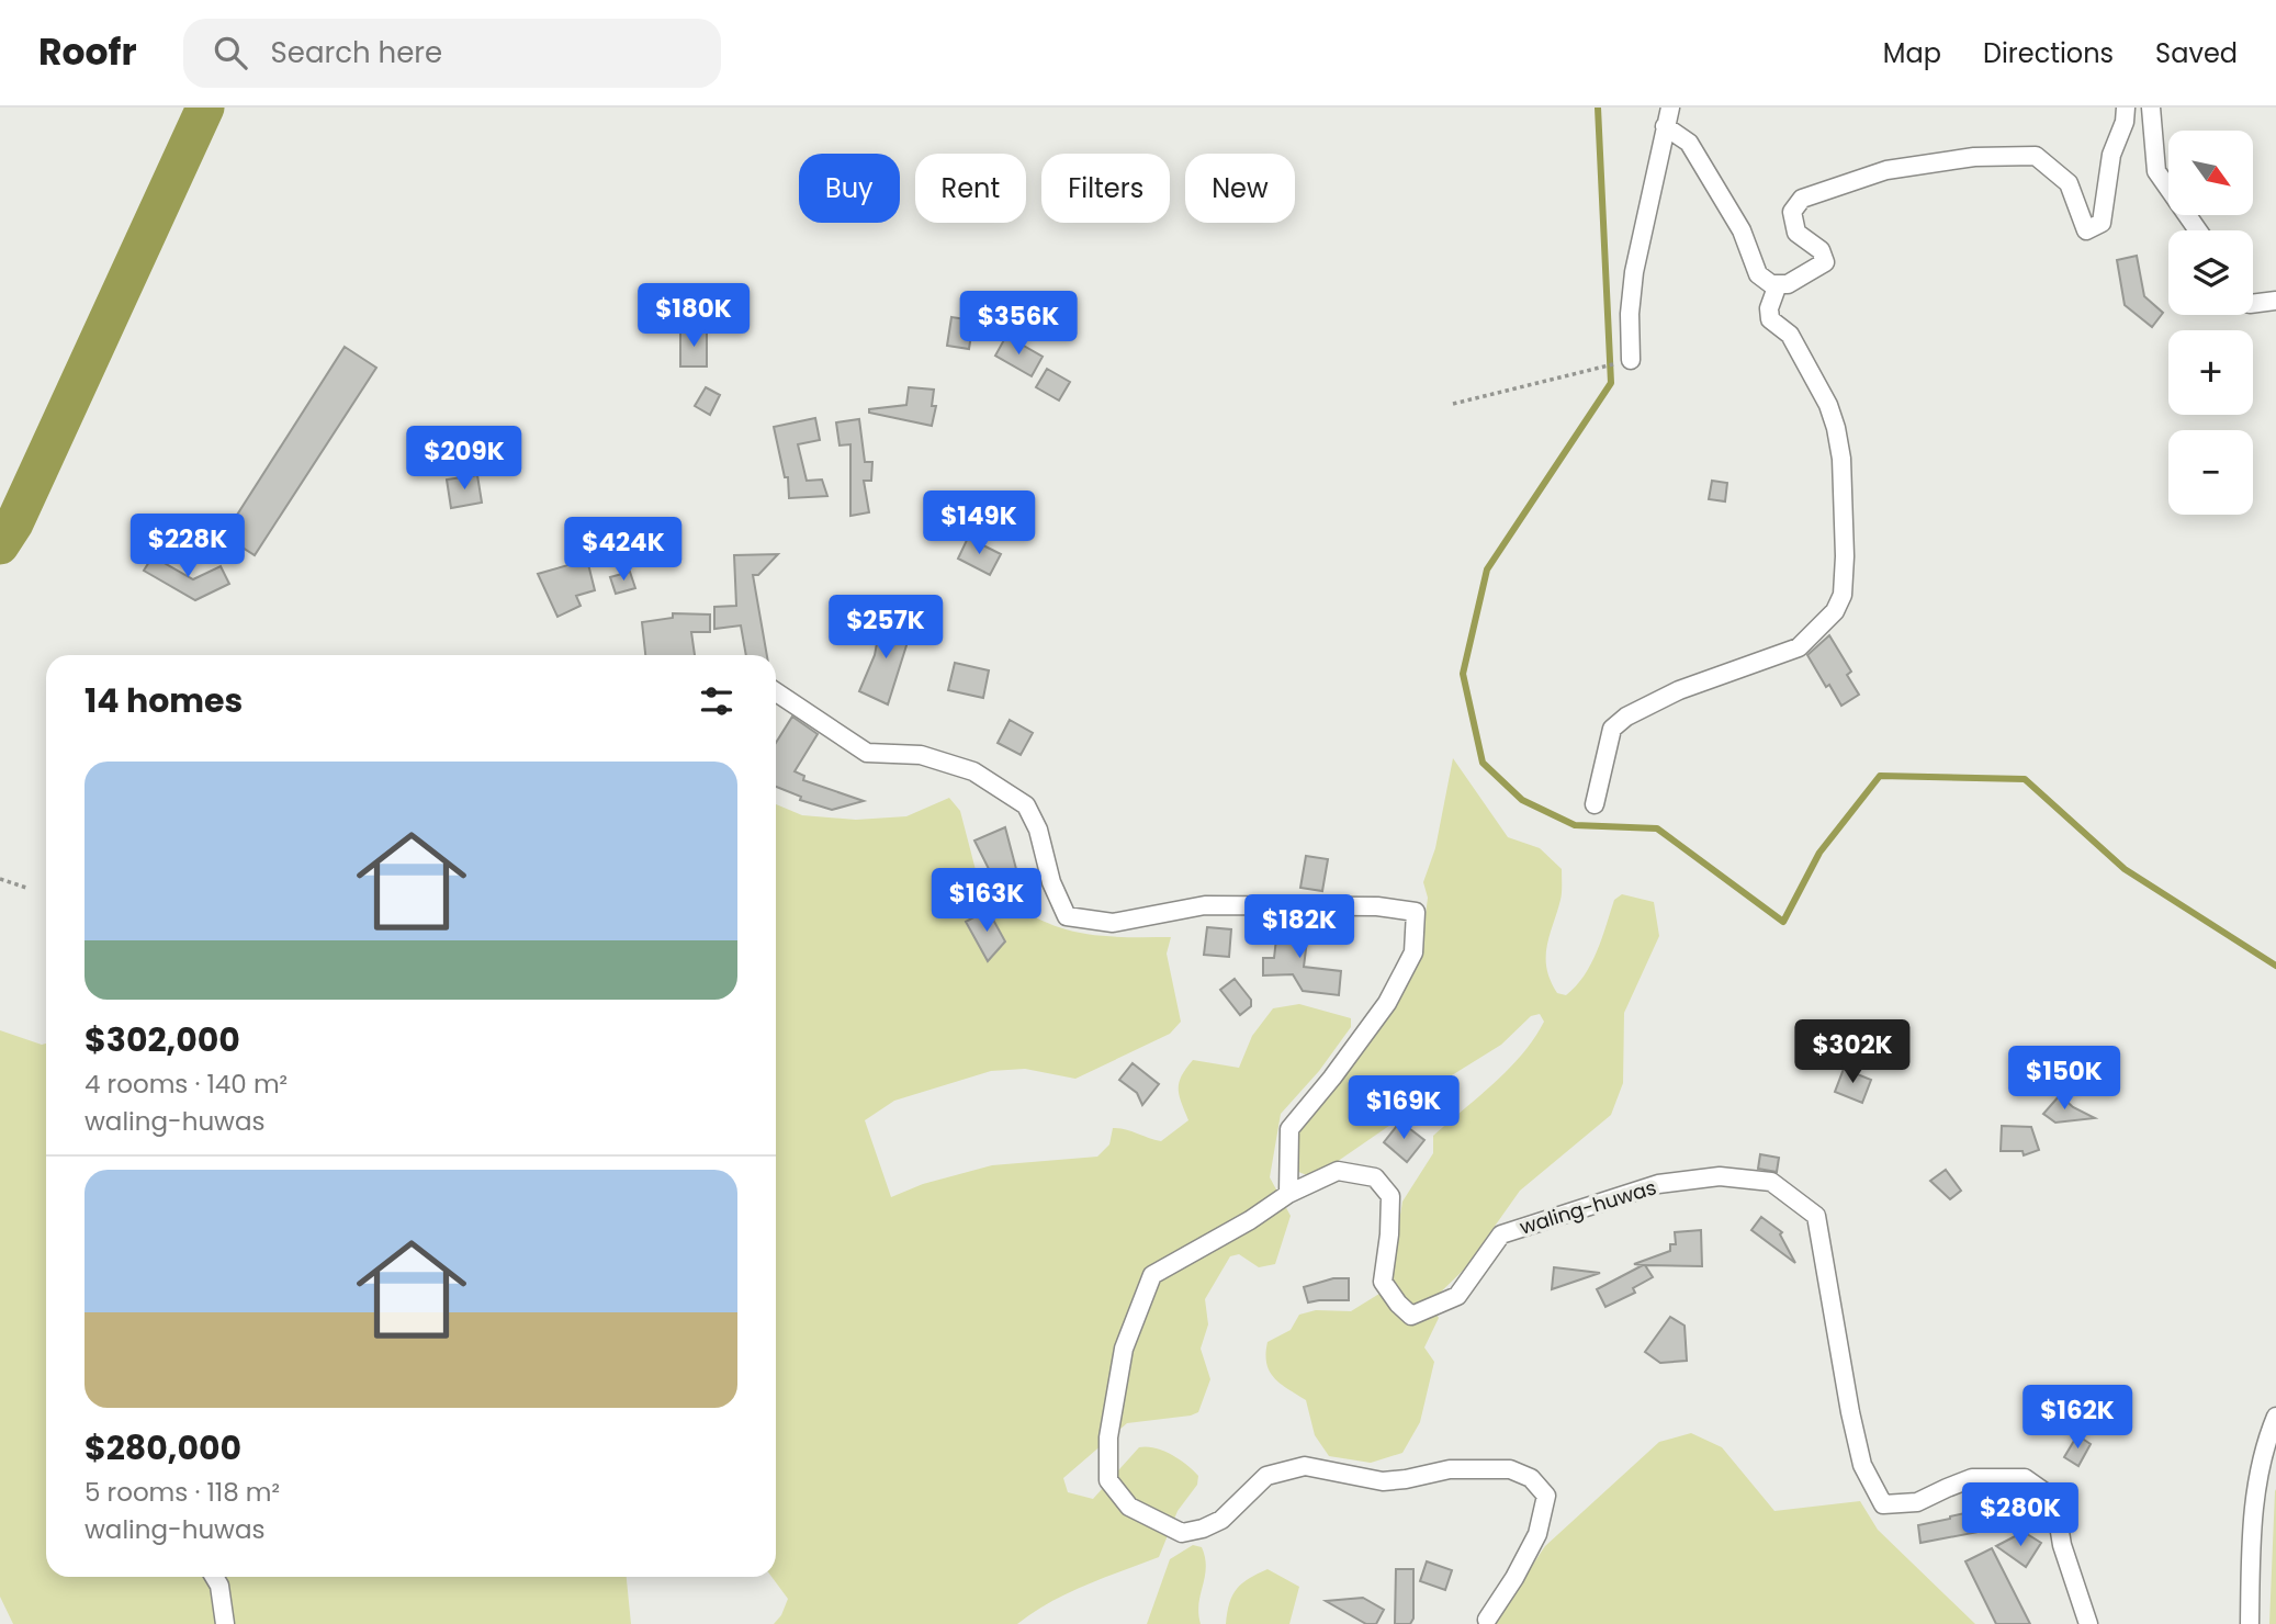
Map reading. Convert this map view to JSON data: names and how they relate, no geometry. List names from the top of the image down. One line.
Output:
{"streets":{"street":["waling-huwas"]},"north":"bottom right","page":{"header":"Roofr","search":"Search here","nav":["Map","Directions","Saved"],"map_buttons":["+","−"],"chip":["Buy","Rent","Filters","New"],"price":["$180K","$356K","$209K","$149K","$228K","$424K","$257K","$163K","$182K","$302K","$150K","$169K","$162K","$280K"],"heading":"14 homes","list":[{"name":"$302,000","note":"4 rooms · 140 m² · waling-huwas"},{"name":"$280,000","note":"5 rooms · 118 m² · waling-huwas"}]}}
